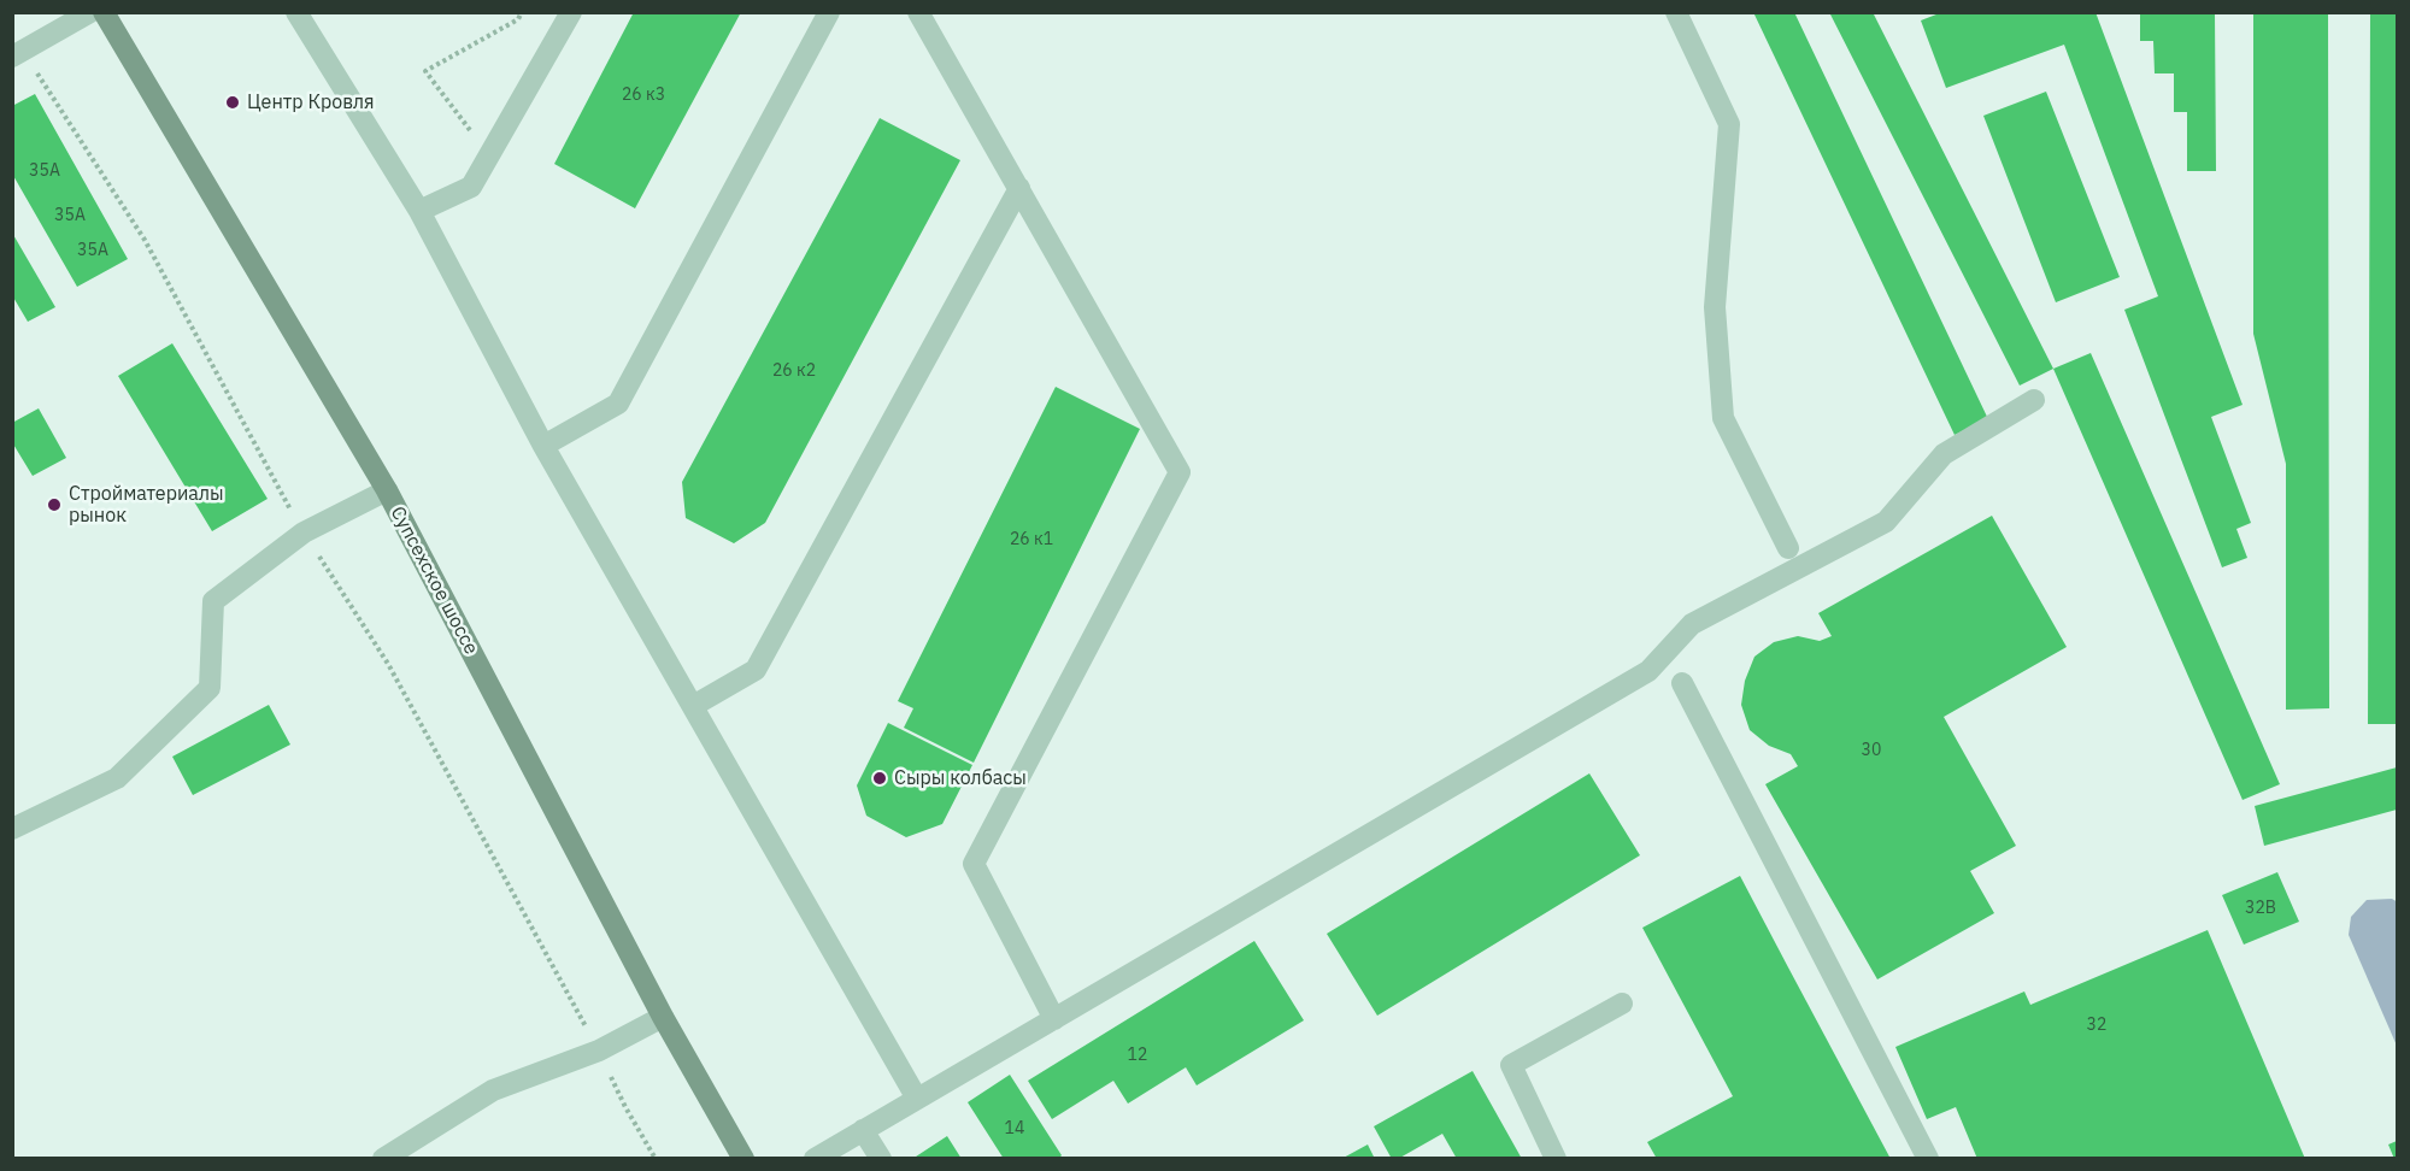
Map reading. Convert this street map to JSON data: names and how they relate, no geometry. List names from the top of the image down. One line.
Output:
{"streets":{"main road":["Супсехское шоссе"]},"places":["Центр Кровля","Стройматериалы рынок","Сыры колбасы"],"house_numbers":["26 к3","35А","35А","35А","26 к2","26 к1","30","32В","32","12","14"]}
